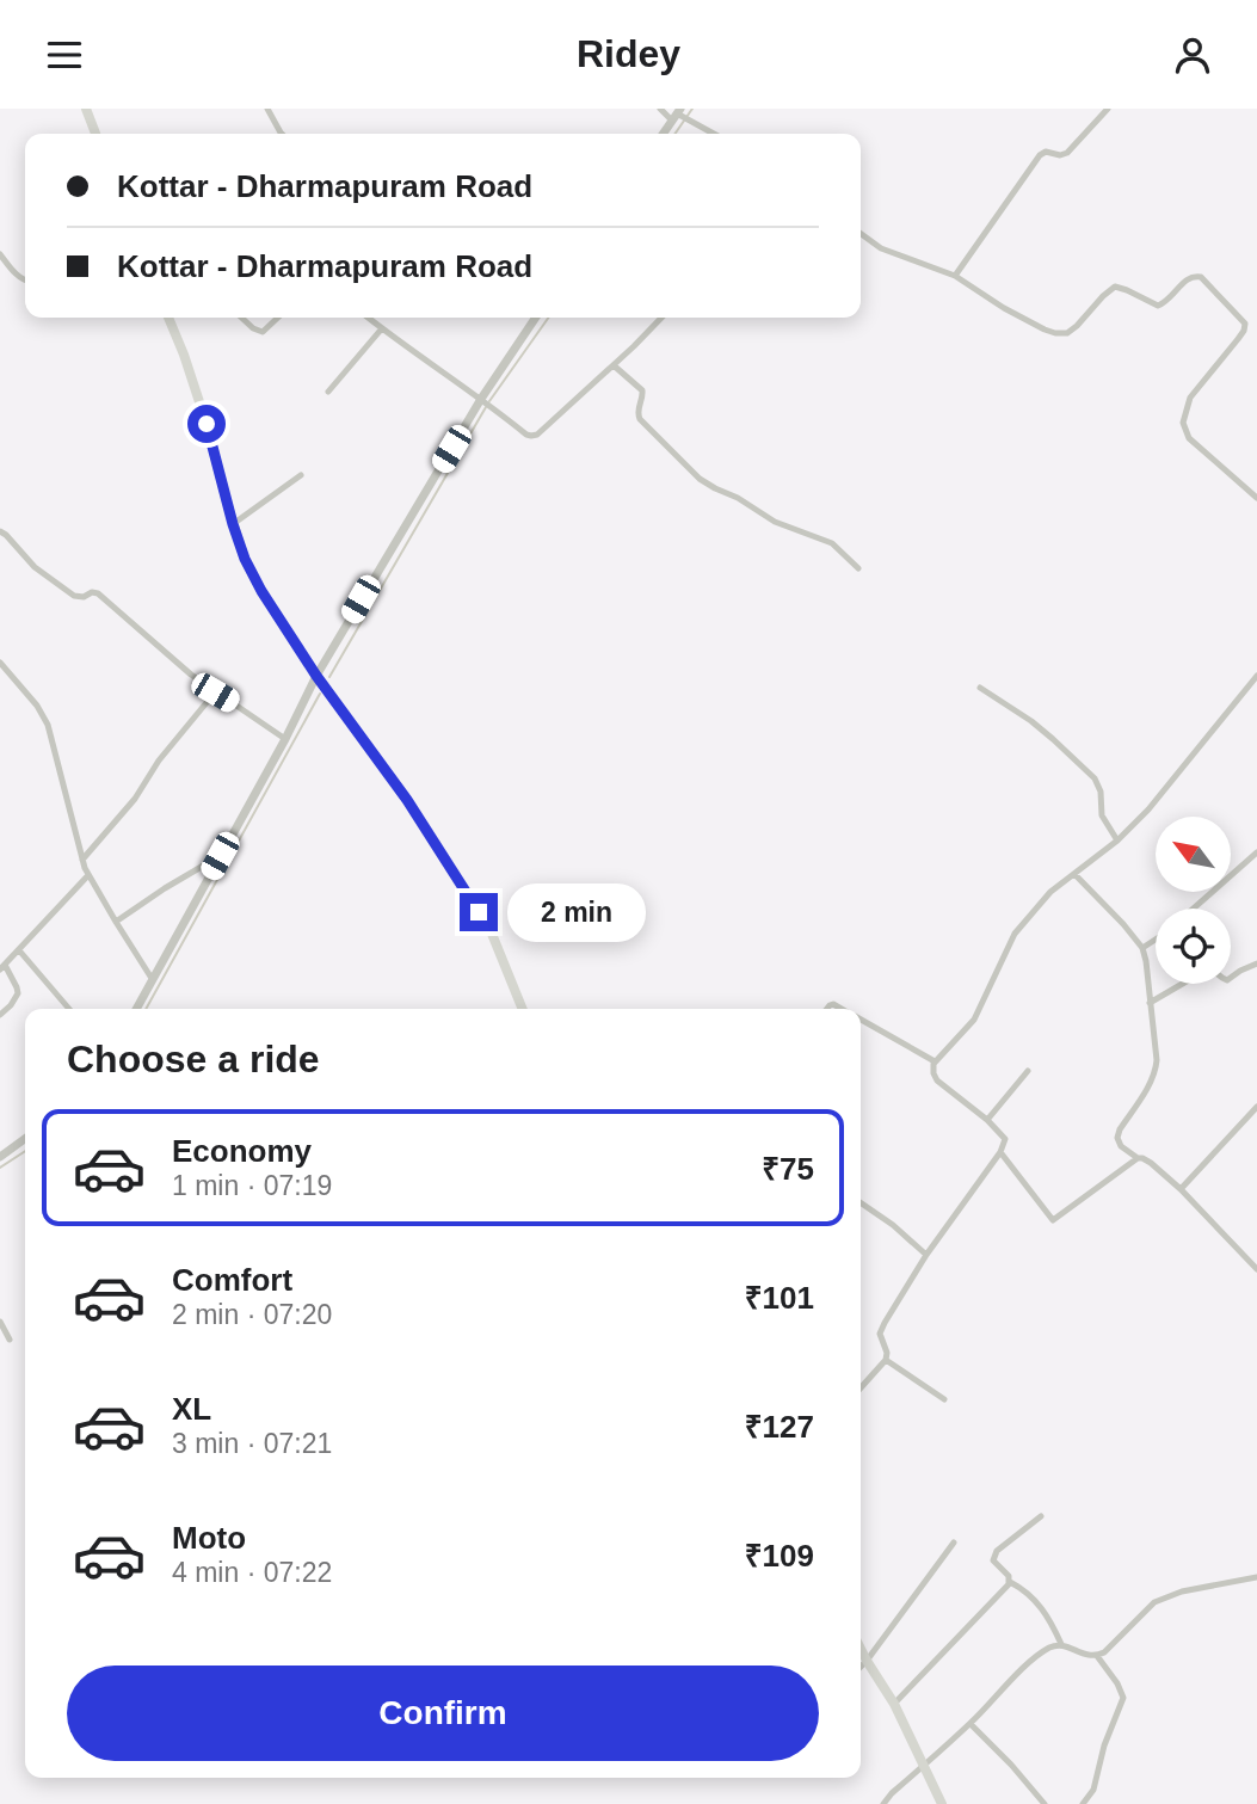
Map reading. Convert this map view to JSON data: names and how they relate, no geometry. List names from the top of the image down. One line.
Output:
{"north":"top left","page":{"header":"Ridey","banner":["Kottar - Dharmapuram Road","Kottar - Dharmapuram Road"],"bubble":"2 min","heading":"Choose a ride","list":[{"name":"Economy","note":"1 min · 07:19","value":"₹75"},{"name":"Comfort","note":"2 min · 07:20","value":"₹101"},{"name":"XL","note":"3 min · 07:21","value":"₹127"},{"name":"Moto","note":"4 min · 07:22","value":"₹109"}],"buttons":"Confirm"}}
